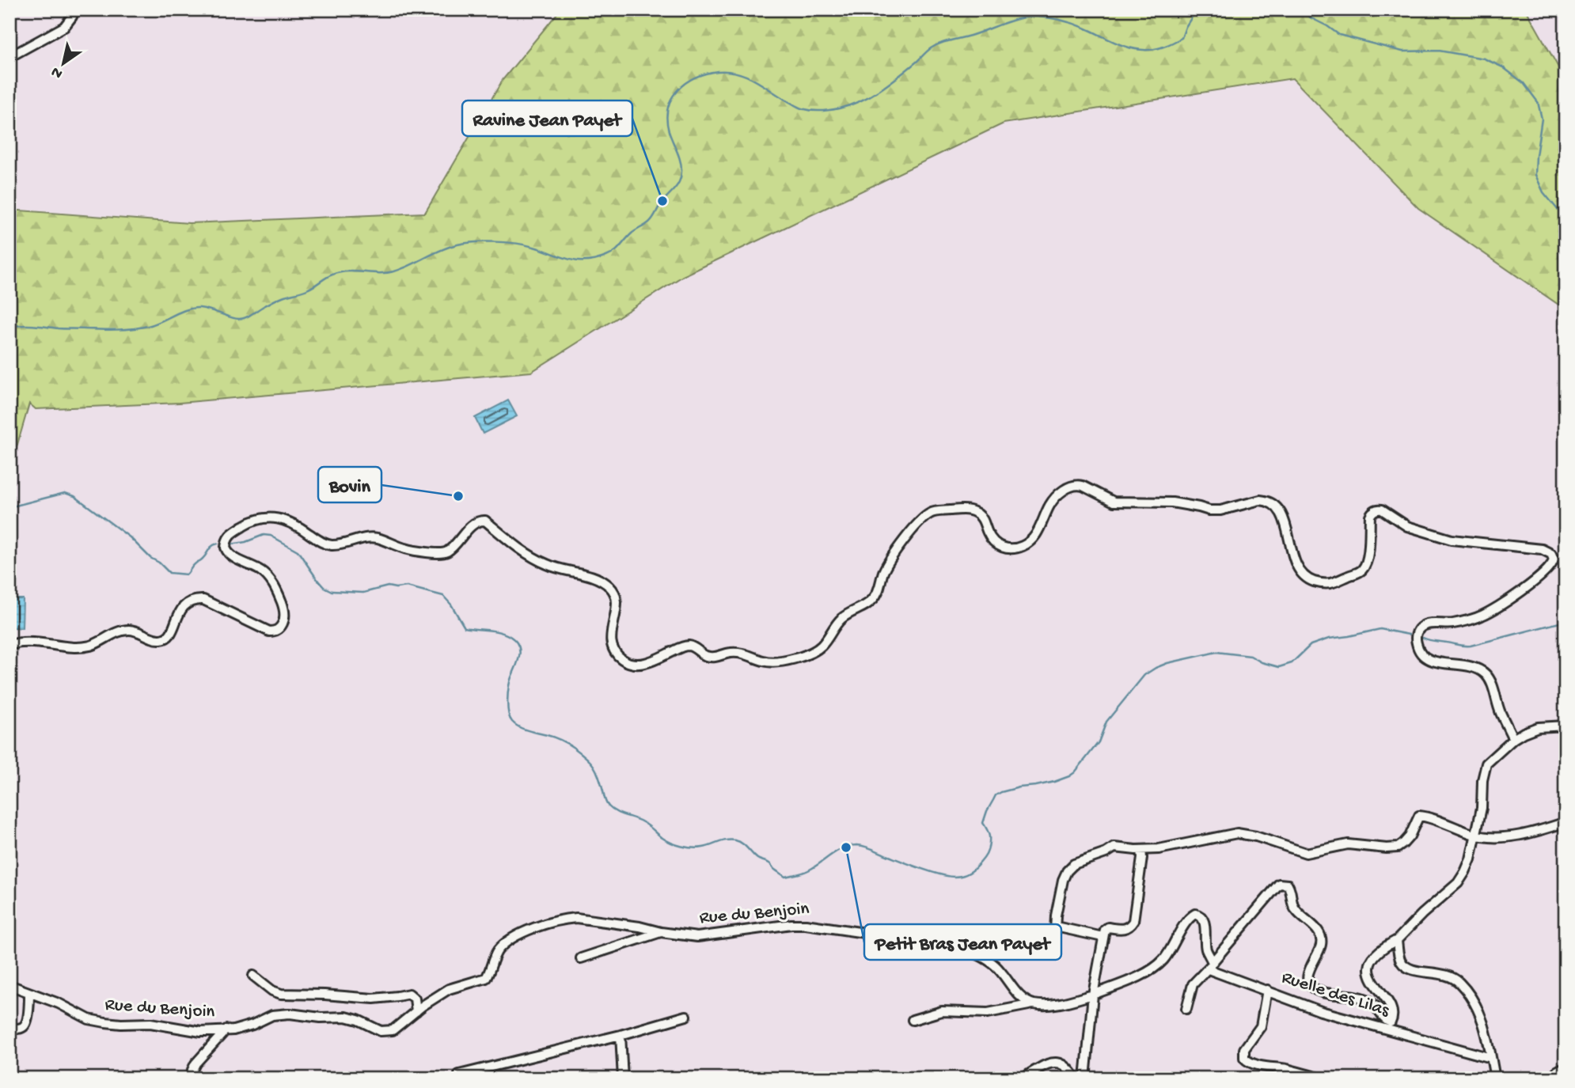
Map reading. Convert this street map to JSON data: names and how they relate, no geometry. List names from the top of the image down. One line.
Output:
{"streets":{"street":["Rue du Benjoin","Ruelle des Lilas"]},"places":["Ravine Jean Payet","Bovin","Petit Bras Jean Payet"],"north":"bottom left"}
